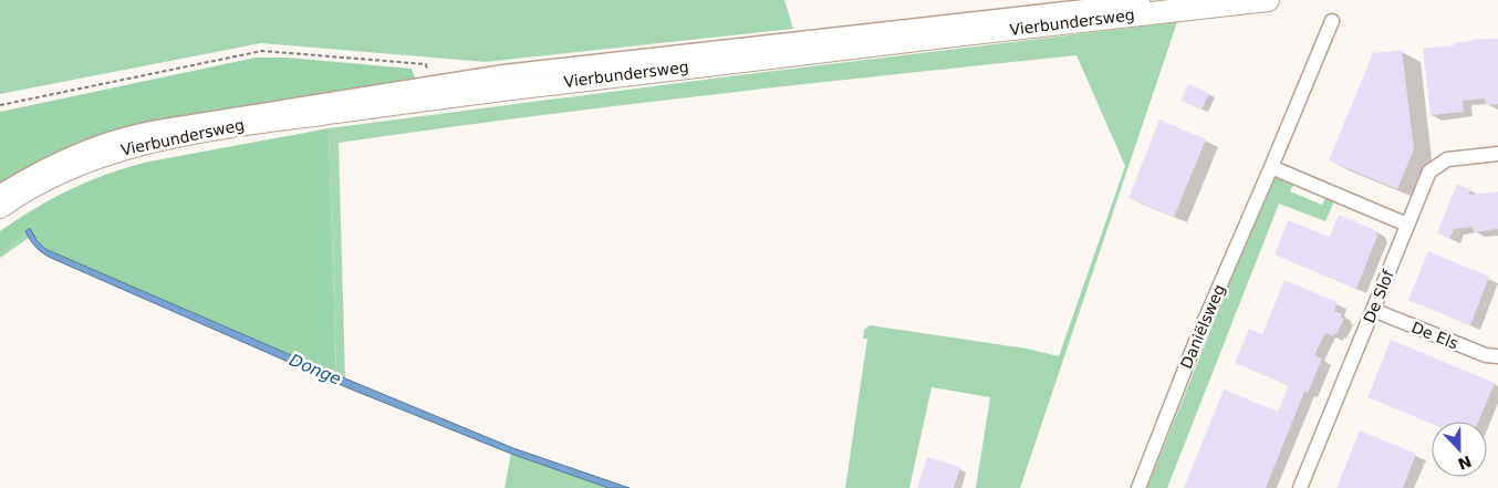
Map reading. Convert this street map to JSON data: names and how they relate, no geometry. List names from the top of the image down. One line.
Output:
{"streets":{"main road":["Vierbundersweg"],"street":["De Slof","Daniëlsweg","De Els"]},"crossings":[["De Slof","De Els"]],"water":["Donge"],"north":"bottom"}
